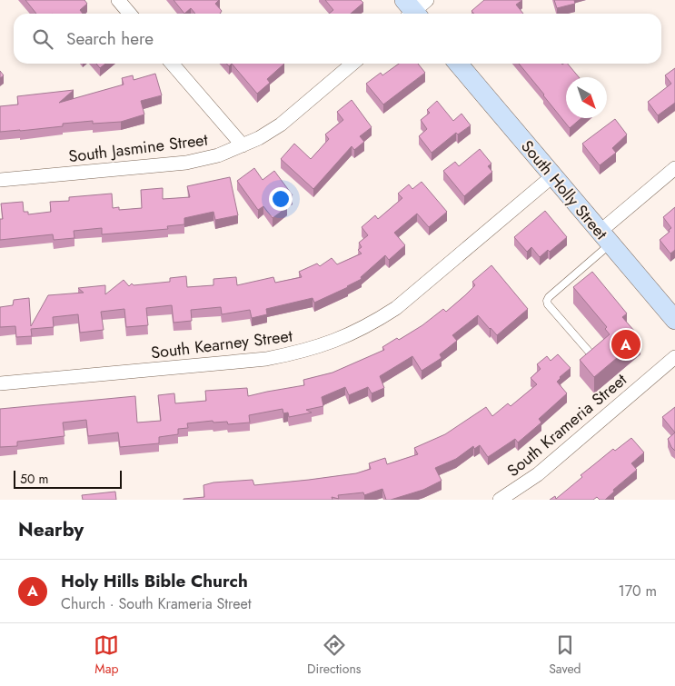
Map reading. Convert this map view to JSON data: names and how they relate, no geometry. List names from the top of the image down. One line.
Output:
{"streets":{"street":["South Jasmine Street","South Holly Street","South Kearney Street","South Krameria Street"]},"crossings":[["South Holly Street","South Kearney Street"]],"scale_bar":"50 m","north":"bottom right","page":{"search":"Search here","pins":"A","scale":"50 m","heading":"Nearby","list":[{"mark":"A","name":"Holy Hills Bible Church","note":"Church · South Krameria Street","value":"170 m"}],"nav":["Map","Directions","Saved"]}}
